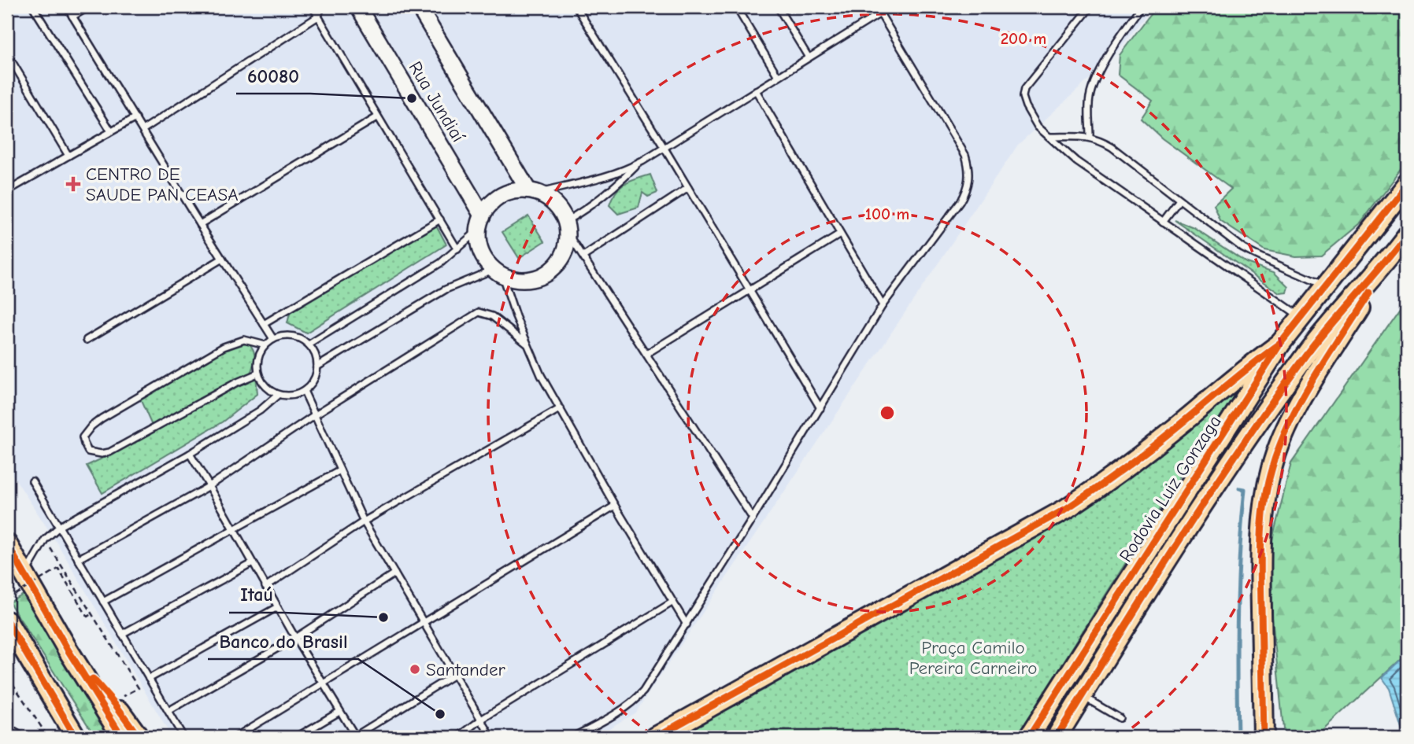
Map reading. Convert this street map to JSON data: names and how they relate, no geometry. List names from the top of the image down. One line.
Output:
{"streets":{"highway":["Rodovia Luiz Gonzaga"],"street":["Rua Jundiaí"]},"parks":["Praça Camilo Pereira Carneiro"],"places":{"other":["60080","Itaú","Santander","Banco do Brasil"],"health":["CENTRO DE SAUDE PAN CEASA"]},"rings":["200 m","100 m"]}
